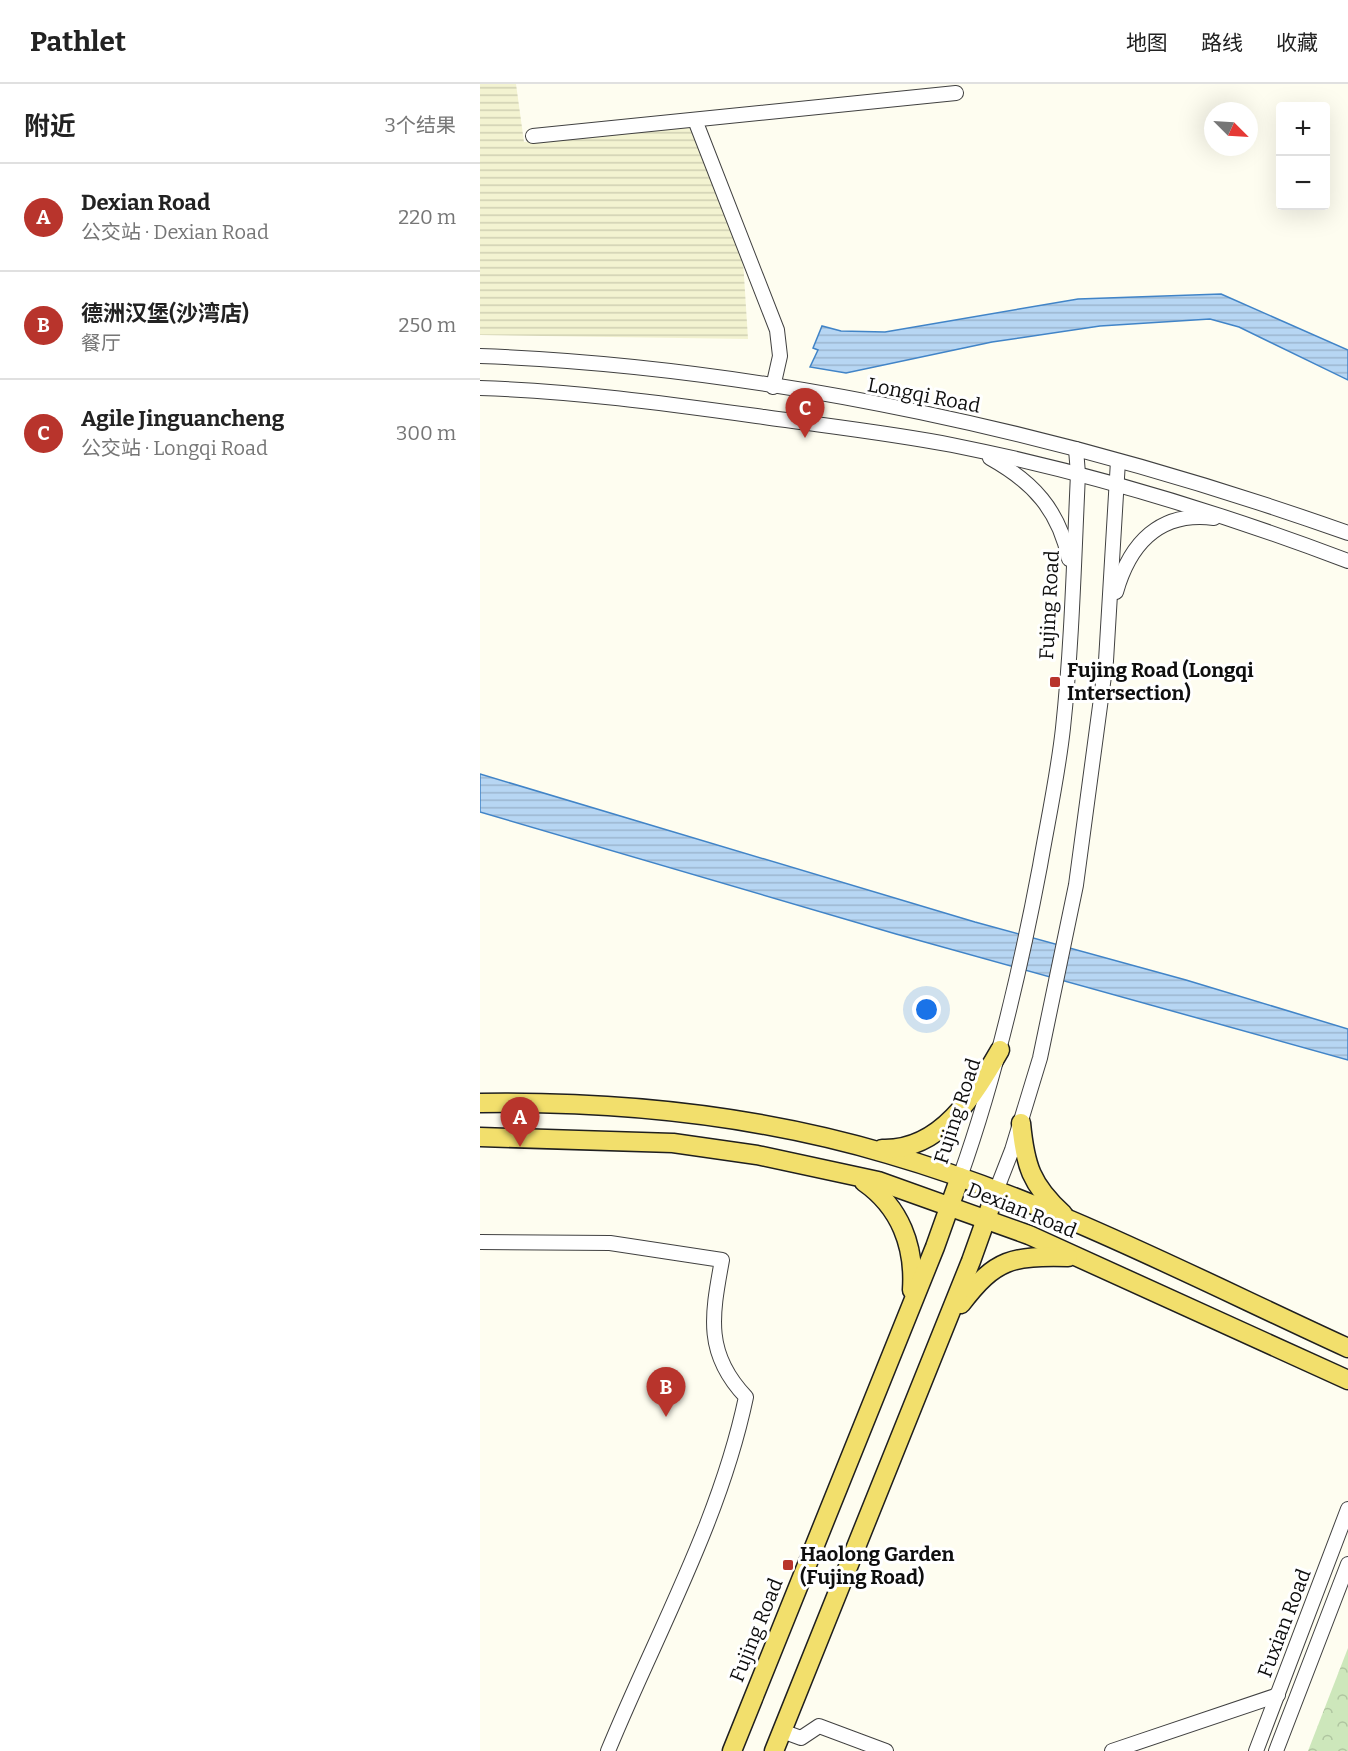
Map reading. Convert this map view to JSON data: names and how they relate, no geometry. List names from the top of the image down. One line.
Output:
{"streets":{"main road":["Fujing Road","Dexian Road"],"street":["Longqi Road","Fuxian Road"]},"crossings":[["Longqi Road","Fujing Road"],["Fujing Road","Dexian Road"]],"places":{"transit":["Fujing Road (Longqi Intersection)","Haolong Garden (Fujing Road)"]},"north":"bottom right","page":{"header":"Pathlet","nav":["地图","路线","收藏"],"heading":["附近","3个结果"],"map_buttons":["+","−"],"list":[{"mark":"A","name":"Dexian Road","note":"公交站 · Dexian Road","value":"220 m"},{"mark":"B","name":"德洲汉堡(沙湾店)","note":"餐厅","value":"250 m"},{"mark":"C","name":"Agile Jinguancheng","note":"公交站 · Longqi Road","value":"300 m"}],"pins":["C","A","B"]}}
